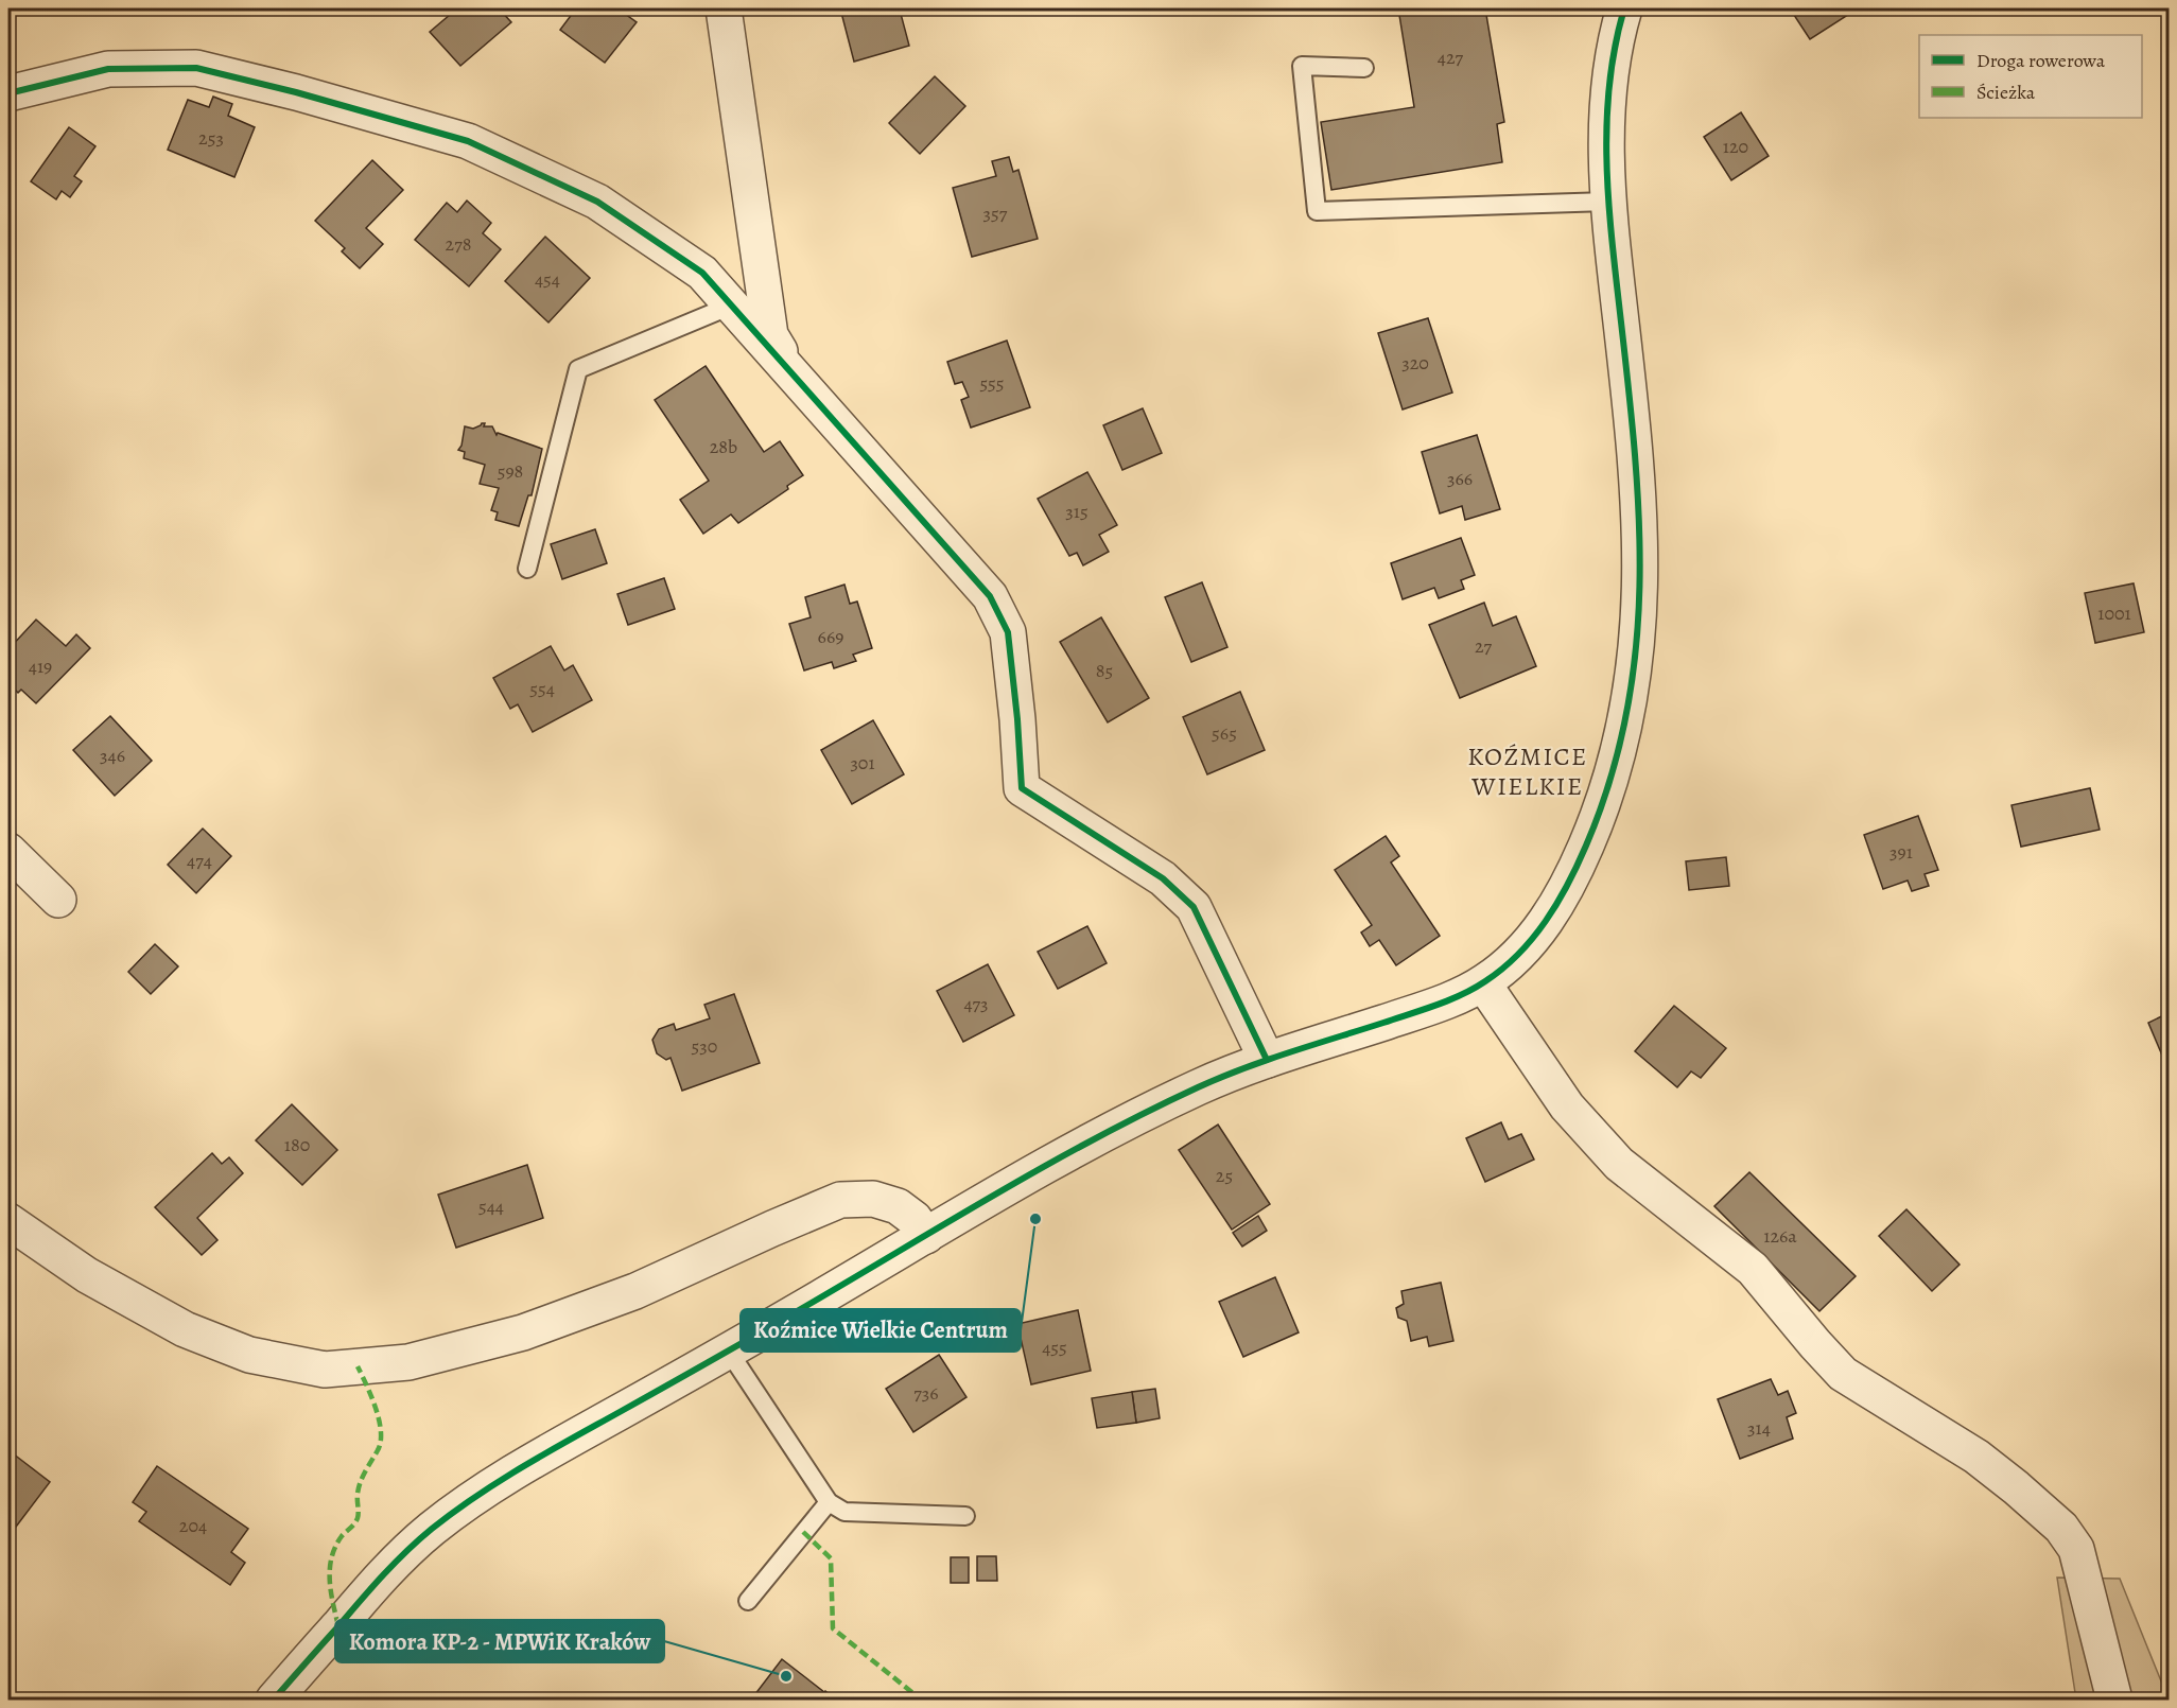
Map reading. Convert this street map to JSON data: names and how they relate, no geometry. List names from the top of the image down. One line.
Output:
{"districts":["KOŹMICE WIELKIE"],"places":["Koźmice Wielkie Centrum","Komora KP-2 - MPWiK Kraków"],"house_numbers":["427","253","120","357","278","454","320","555","28b","598","366","315","1001","669","27","419","85","554","565","346","301","391","474","473","530","180","25","544","126a","455","736","314","204"],"legend":["Droga rowerowa","Ścieżka"]}
